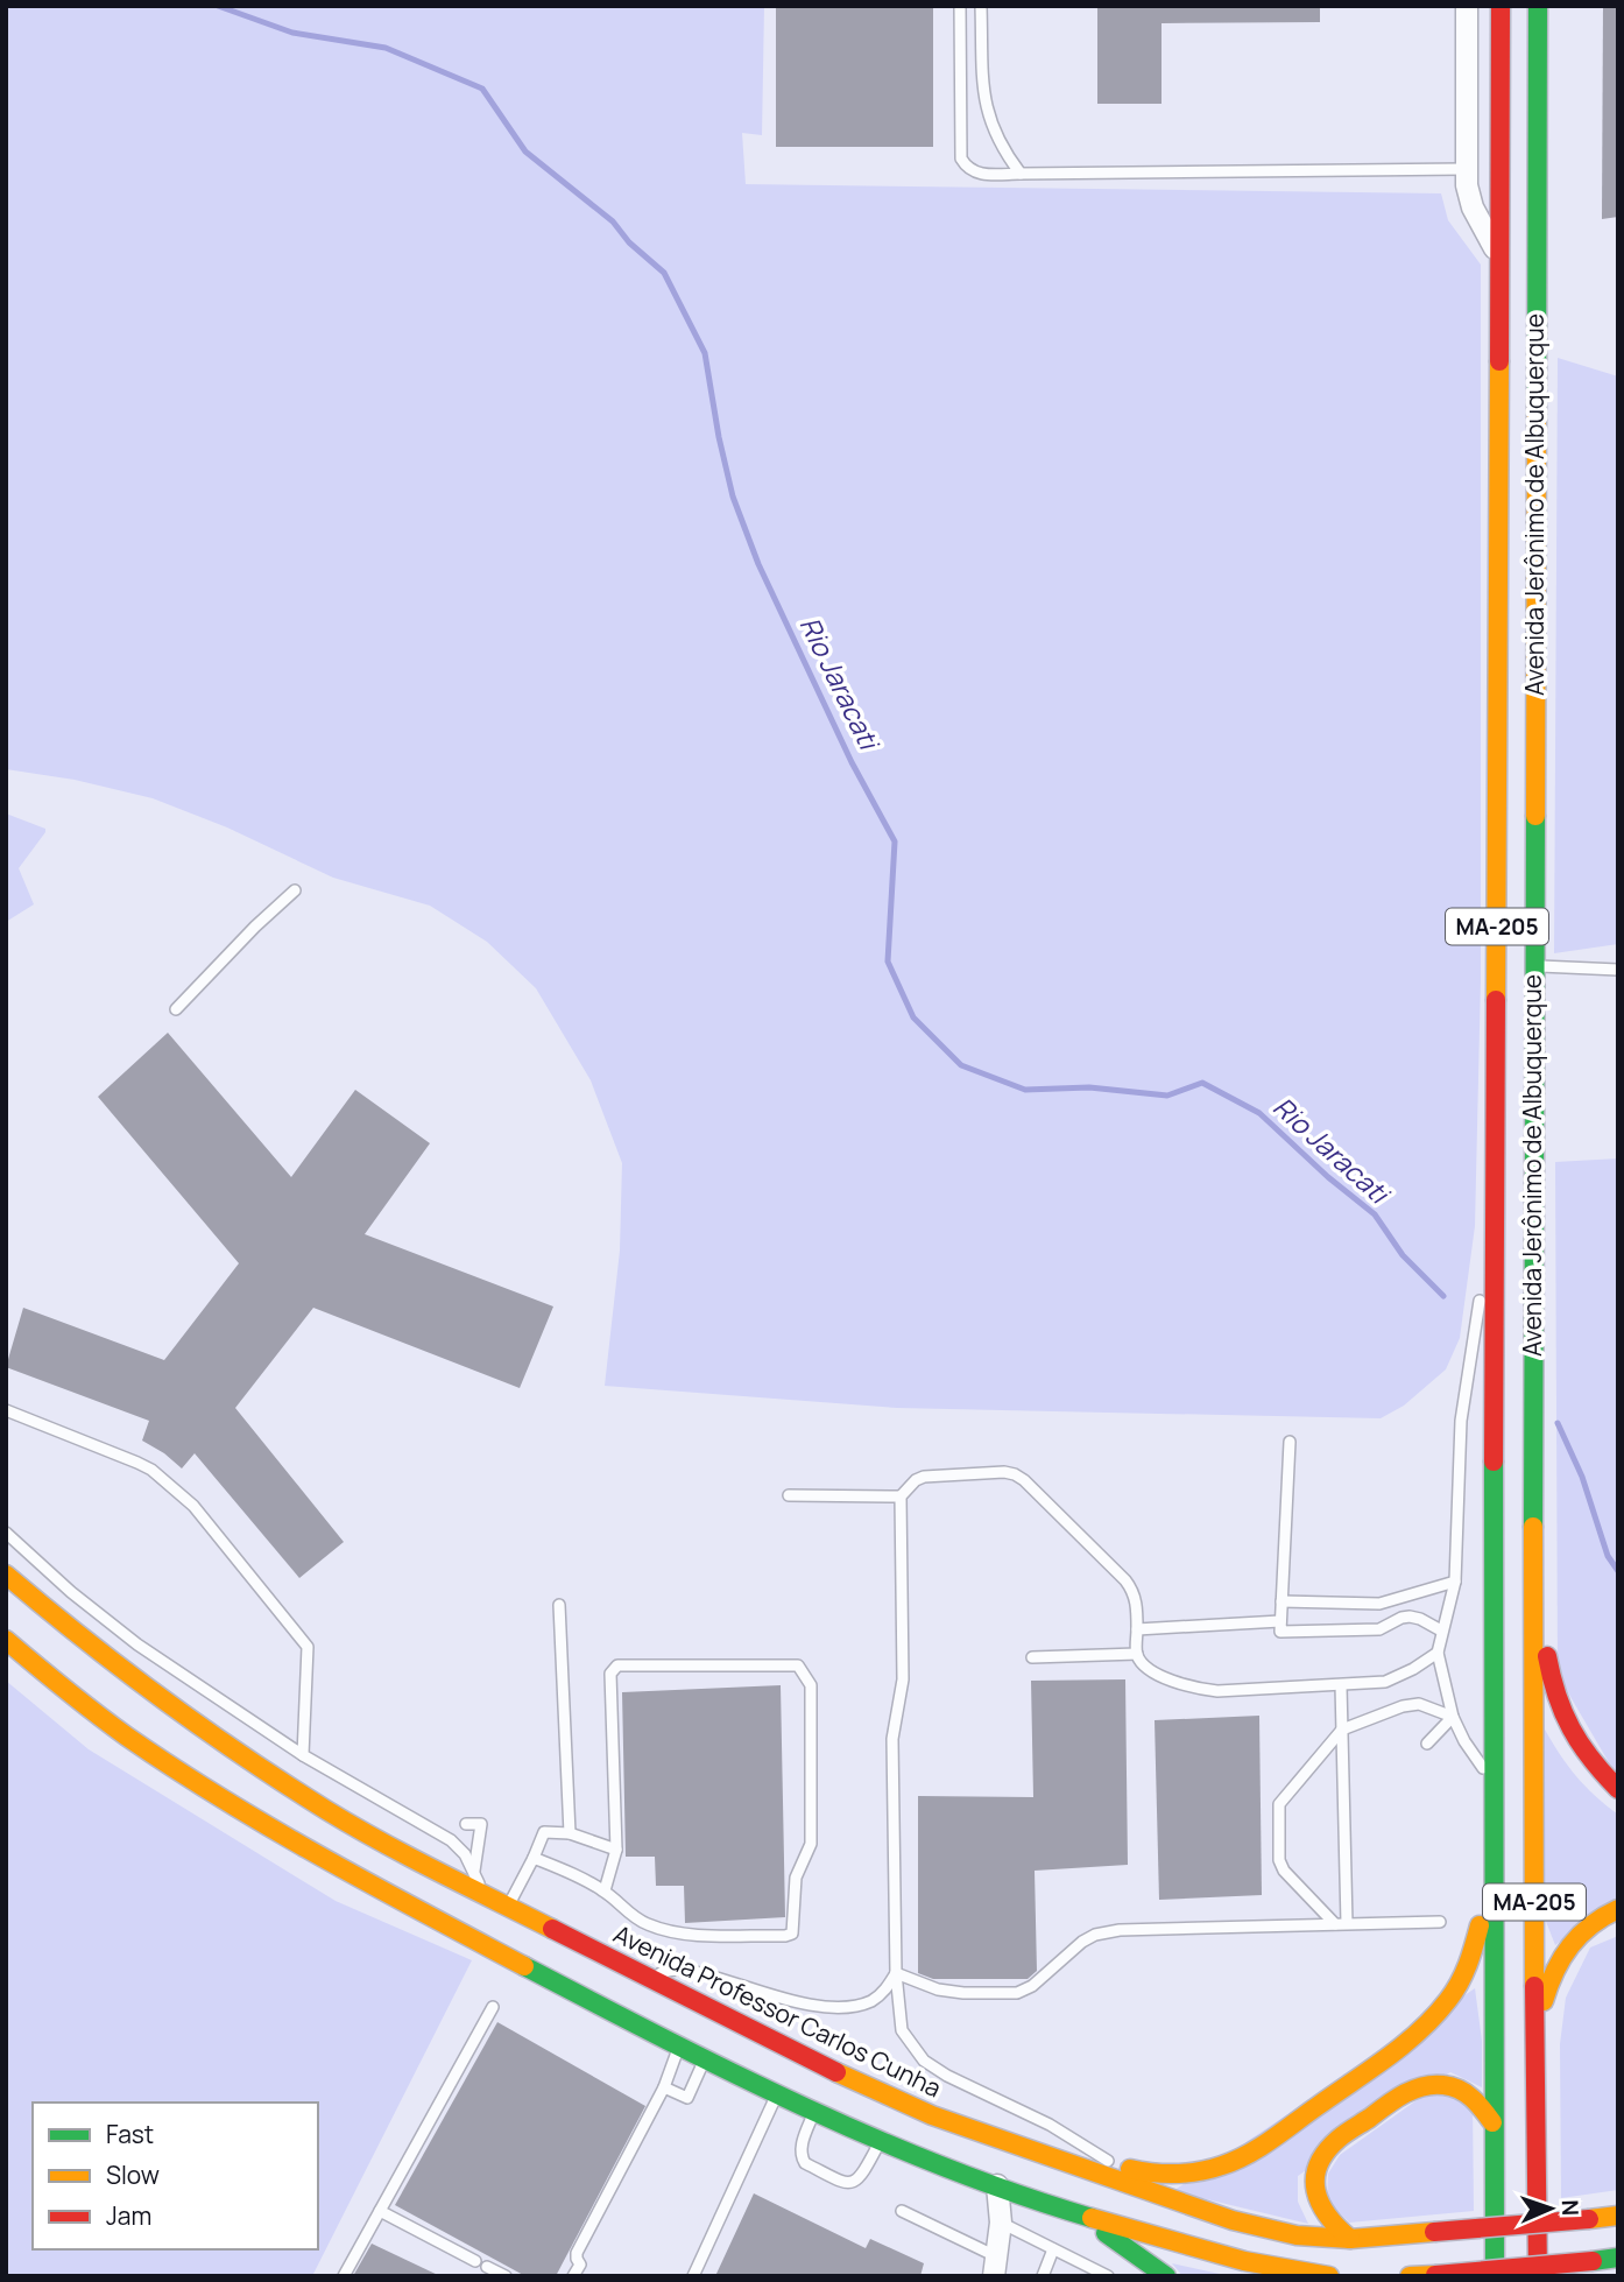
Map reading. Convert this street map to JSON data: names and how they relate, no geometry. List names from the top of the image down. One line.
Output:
{"streets":{"main road":["Avenida Jerônimo de Albuquerque","MA-205","Avenida Professor Carlos Cunha"]},"water":["Rio Jaracati"],"legend":["Fast","Slow","Jam"],"north":"right"}
